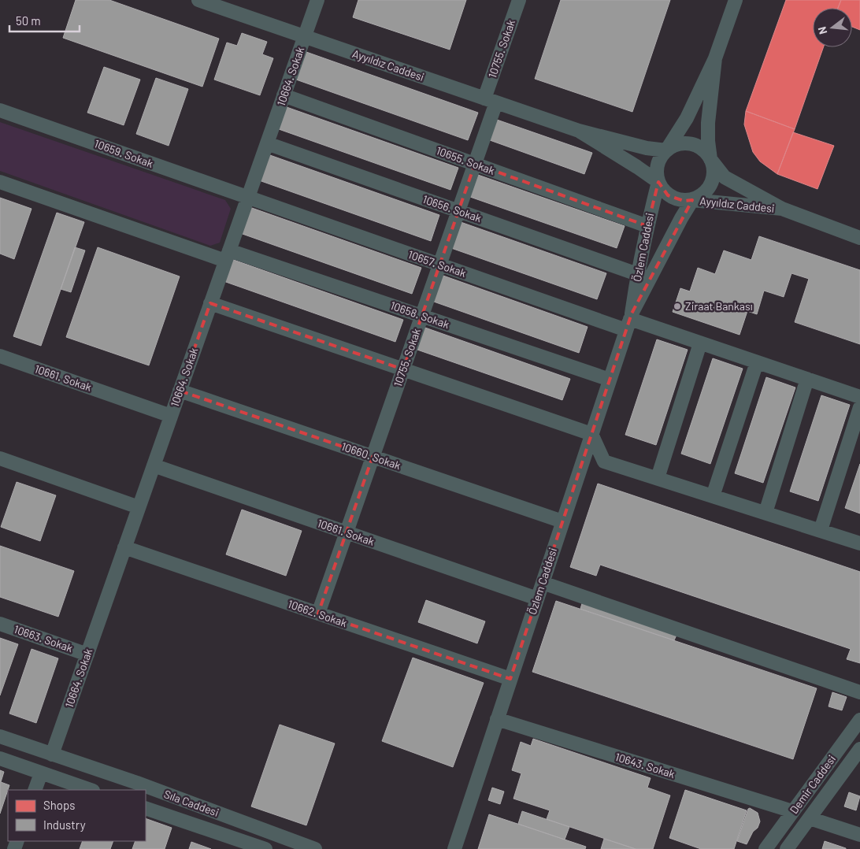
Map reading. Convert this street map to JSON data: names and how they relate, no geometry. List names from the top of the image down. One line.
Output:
{"streets":{"street":["10755. Sokak","Ayyıldız Caddesi","10664. Sokak","10659. Sokak","10655. Sokak","10656. Sokak","Özlem Caddesi","10657. Sokak","10658. Sokak","10661. Sokak","10660. Sokak","10662. Sokak","10663. Sokak","10643. Sokak","Demir Caddesi","Sıla Caddesi"]},"crossings":[["10755. Sokak","Ayyıldız Caddesi"],["10755. Sokak","10655. Sokak"],["10755. Sokak","10656. Sokak"],["10755. Sokak","10657. Sokak"],["10755. Sokak","10658. Sokak"],["10755. Sokak","10661. Sokak"],["10755. Sokak","10660. Sokak"],["10755. Sokak","10662. Sokak"],["Ayyıldız Caddesi","10664. Sokak"],["Ayyıldız Caddesi","Özlem Caddesi"],["10664. Sokak","10659. Sokak"],["10664. Sokak","10655. Sokak"],["10664. Sokak","10656. Sokak"],["10664. Sokak","10657. Sokak"],["10664. Sokak","10658. Sokak"],["10664. Sokak","10661. Sokak"],["10664. Sokak","10660. Sokak"],["10664. Sokak","10662. Sokak"],["10664. Sokak","10663. Sokak"],["10664. Sokak","Sıla Caddesi"],["10659. Sokak","10657. Sokak"],["10655. Sokak","Özlem Caddesi"],["10656. Sokak","Özlem Caddesi"],["Özlem Caddesi","10657. Sokak"],["Özlem Caddesi","10658. Sokak"],["Özlem Caddesi","10661. Sokak"],["Özlem Caddesi","10660. Sokak"],["Özlem Caddesi","10662. Sokak"],["Özlem Caddesi","10643. Sokak"],["10643. Sokak","Demir Caddesi"]],"places":["Ziraat Bankası"],"legend":["Shops","Industry"],"scale_bar":"50 m","north":"left"}
